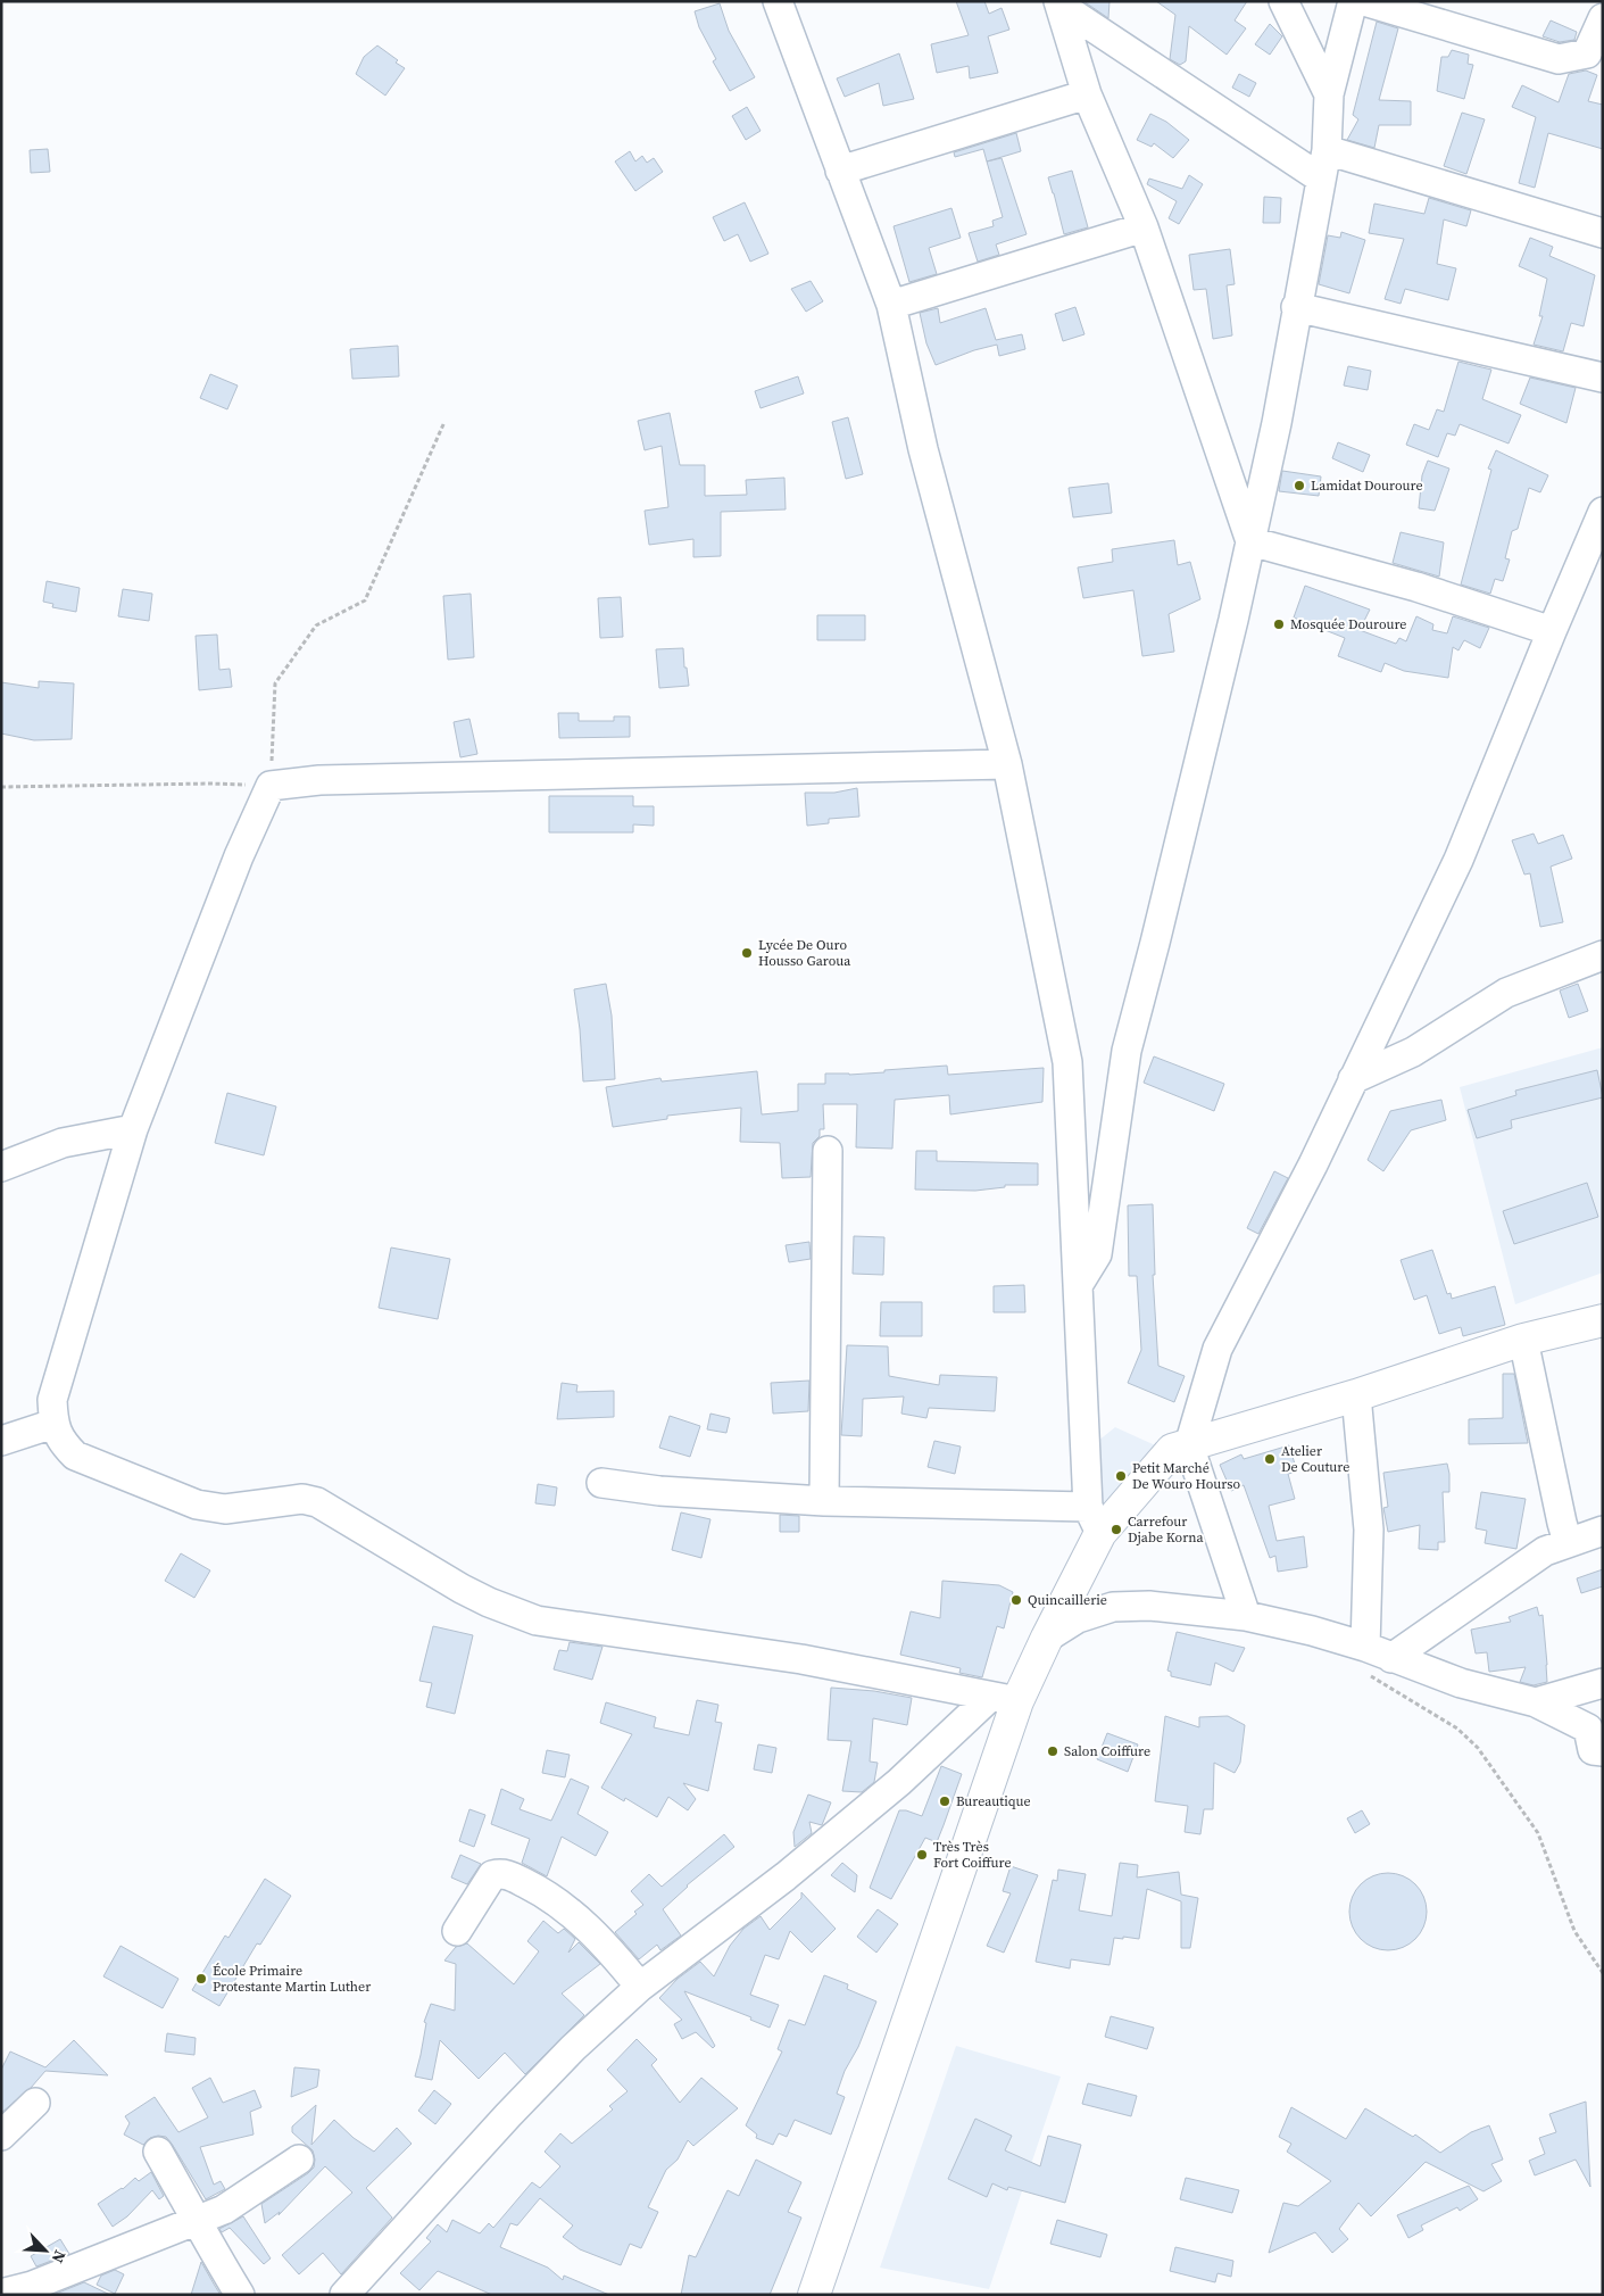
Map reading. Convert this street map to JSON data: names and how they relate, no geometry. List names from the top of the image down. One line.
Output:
{"places":["Lamidat Douroure","Mosquée Douroure","Lycée De Ouro Housso Garoua","Atelier De Couture","Petit Marché De Wouro Hourso","Carrefour Djabe Korna","Quincaillerie","Salon Coiffure","Bureautique","Très Très Fort Coiffure","École Primaire Protestante Martin Luther"],"north":"bottom right"}
